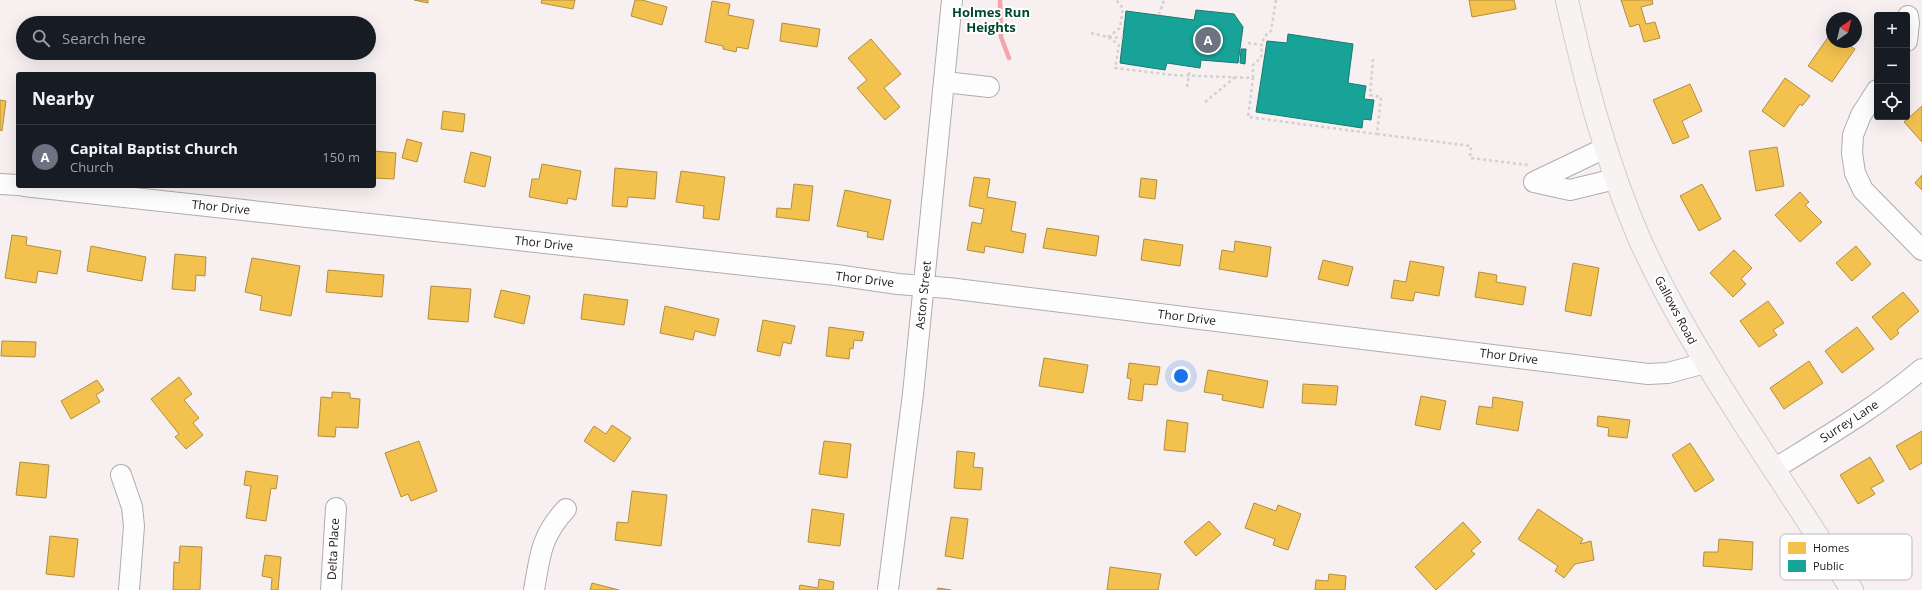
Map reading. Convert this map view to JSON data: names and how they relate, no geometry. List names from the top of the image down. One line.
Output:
{"streets":{"main road":["Gallows Road"],"street":["Thor Drive","Aston Street","Surrey Lane","Delta Place"]},"crossings":[["Thor Drive","Aston Street"],["Thor Drive","Gallows Road"],["Gallows Road","Surrey Lane"]],"districts":["Holmes Run Heights"],"legend":["Homes","Public"],"north":"top right","page":{"map_buttons":["+","−"],"search":"Search here","pins":"A","heading":"Nearby","list":[{"mark":"A","name":"Capital Baptist Church","note":"Church","value":"150 m"}]}}
